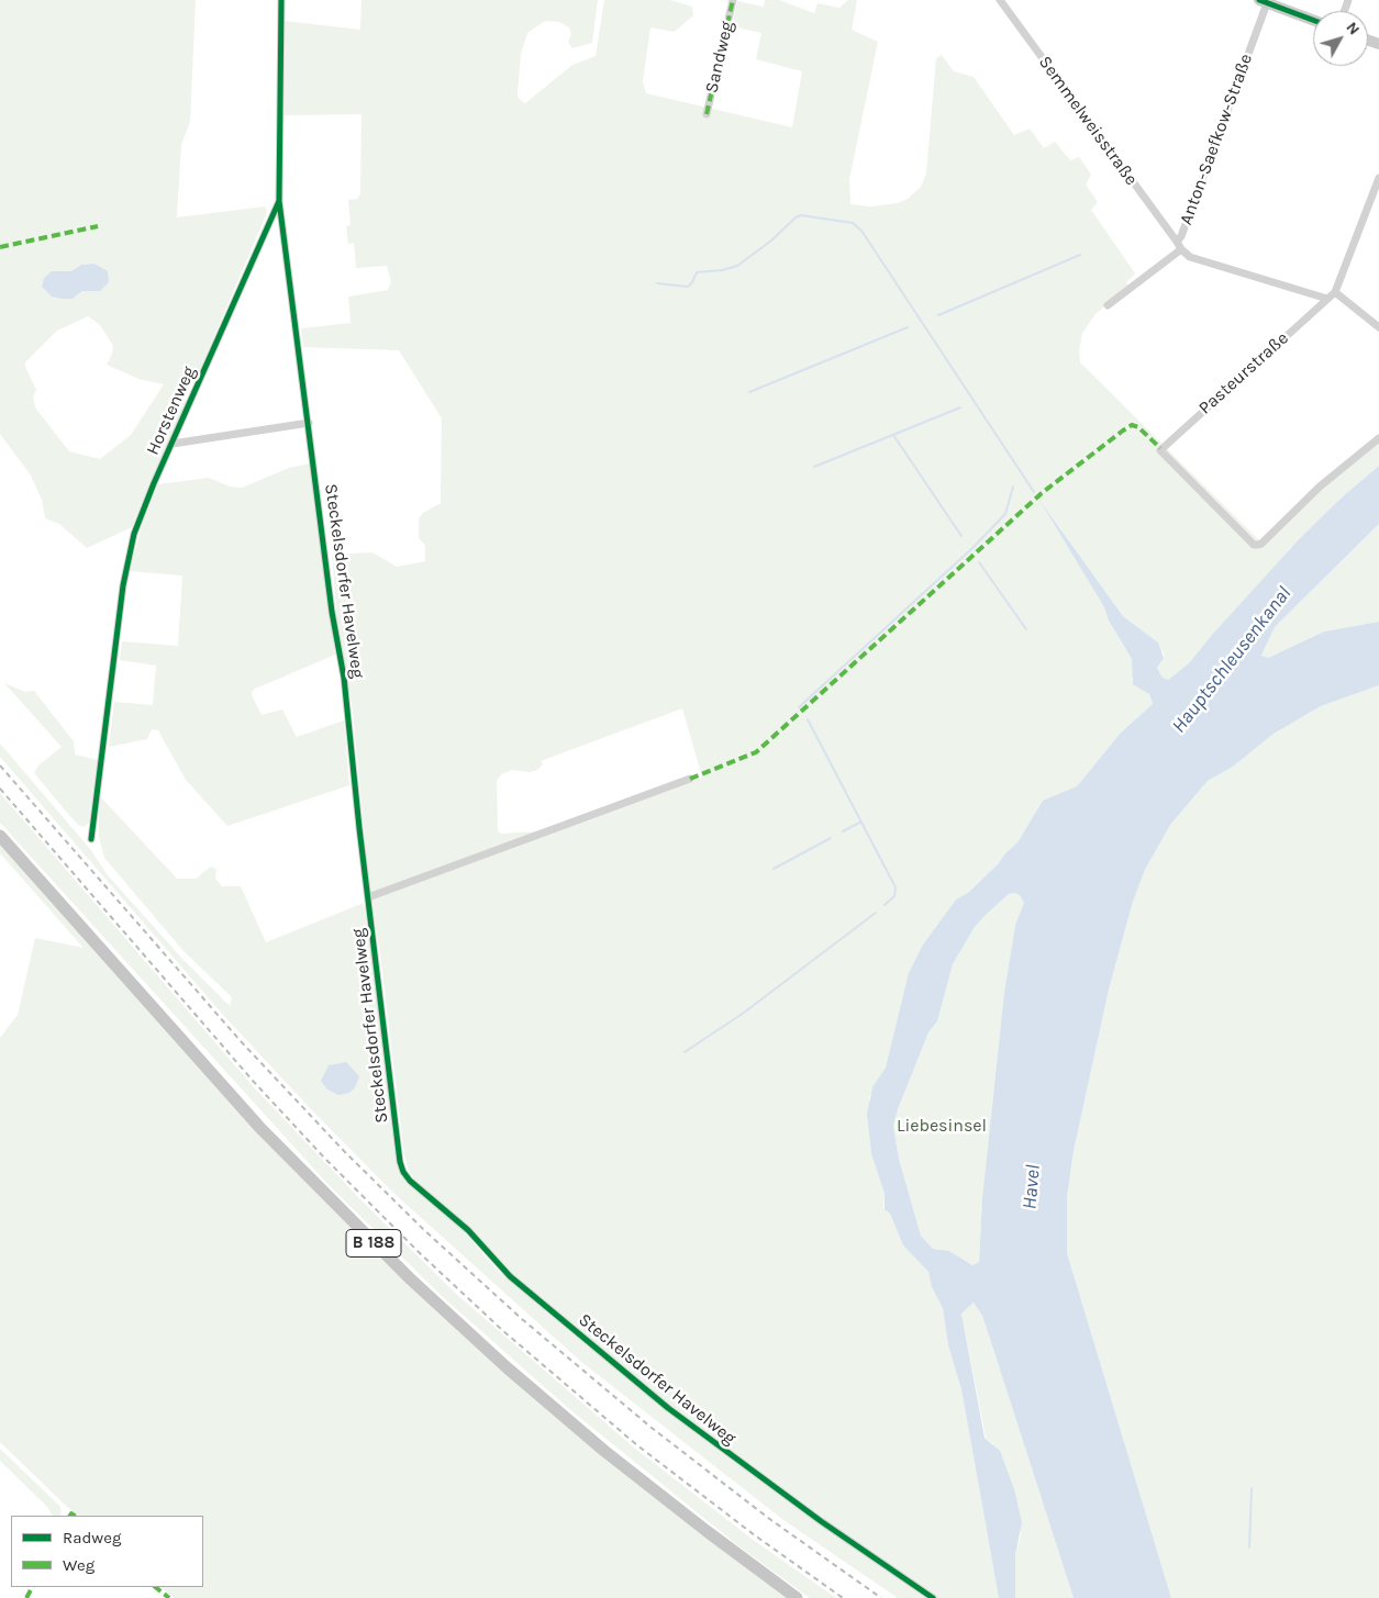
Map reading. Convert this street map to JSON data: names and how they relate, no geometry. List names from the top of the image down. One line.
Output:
{"streets":{"main road":["B 188"],"street":["Sandweg","Semmelweisstraße","Anton-Saefkow-Straße","Pasteurstraße","Horstenweg","Steckelsdorfer Havelweg"]},"crossings":[["Semmelweisstraße","Anton-Saefkow-Straße"],["Horstenweg","Steckelsdorfer Havelweg"]],"water":["Hauptschleusenkanal","Havel"],"parks":["Liebesinsel"],"legend":["Radweg","Weg"],"north":"top right"}
